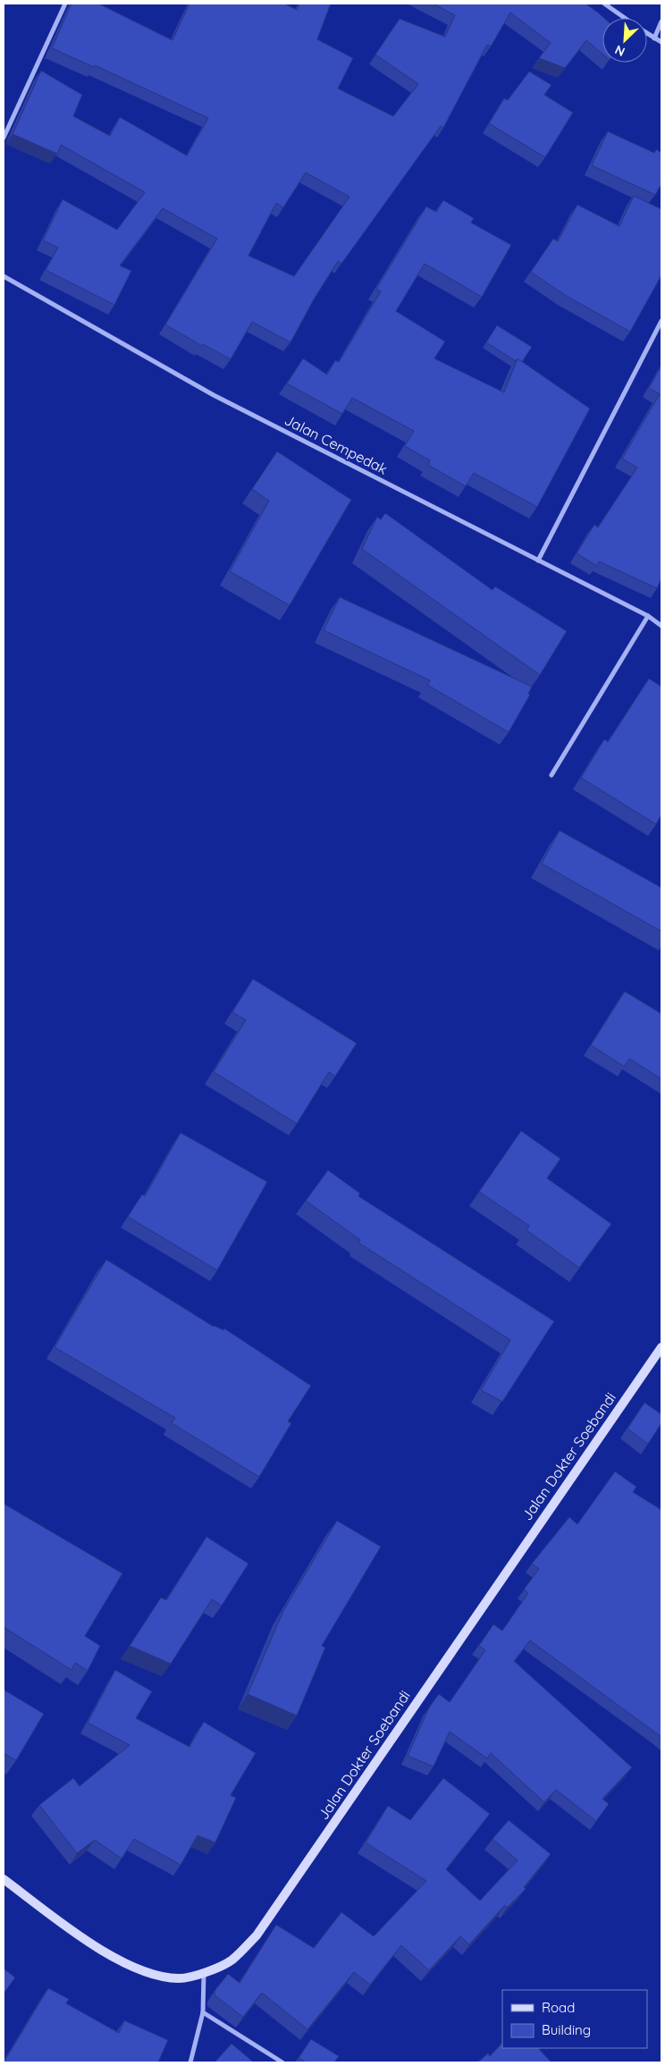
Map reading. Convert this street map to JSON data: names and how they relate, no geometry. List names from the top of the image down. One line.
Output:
{"streets":{"main road":["Jalan Dokter Soebandi"],"street":["Jalan Cempedak"]},"legend":["Road","Building"],"north":"bottom left"}
